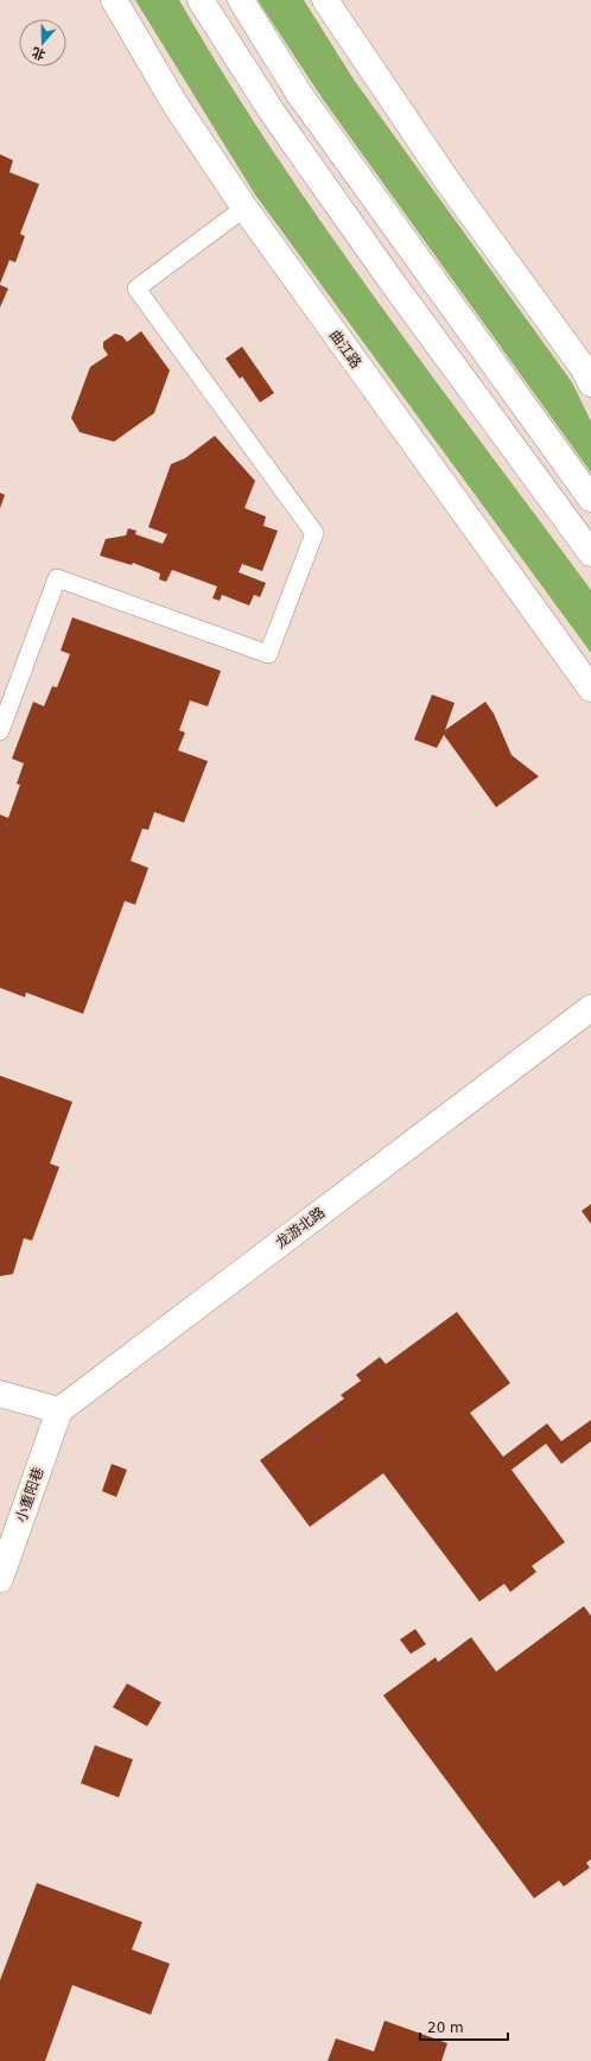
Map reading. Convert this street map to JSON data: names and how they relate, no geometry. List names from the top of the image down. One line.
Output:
{"streets":{"main road":["曲江路","龙游北路","小重阳巷"]},"crossings":[["龙游北路","小重阳巷"]],"scale_bar":"20 m","north":"bottom"}
